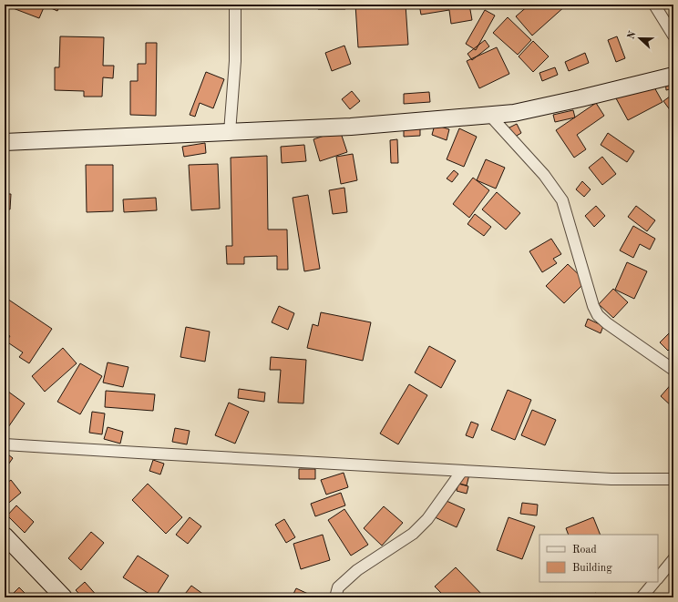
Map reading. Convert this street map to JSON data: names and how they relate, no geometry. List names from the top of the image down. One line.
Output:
{"legend":["Road","Building"],"north":"left"}
